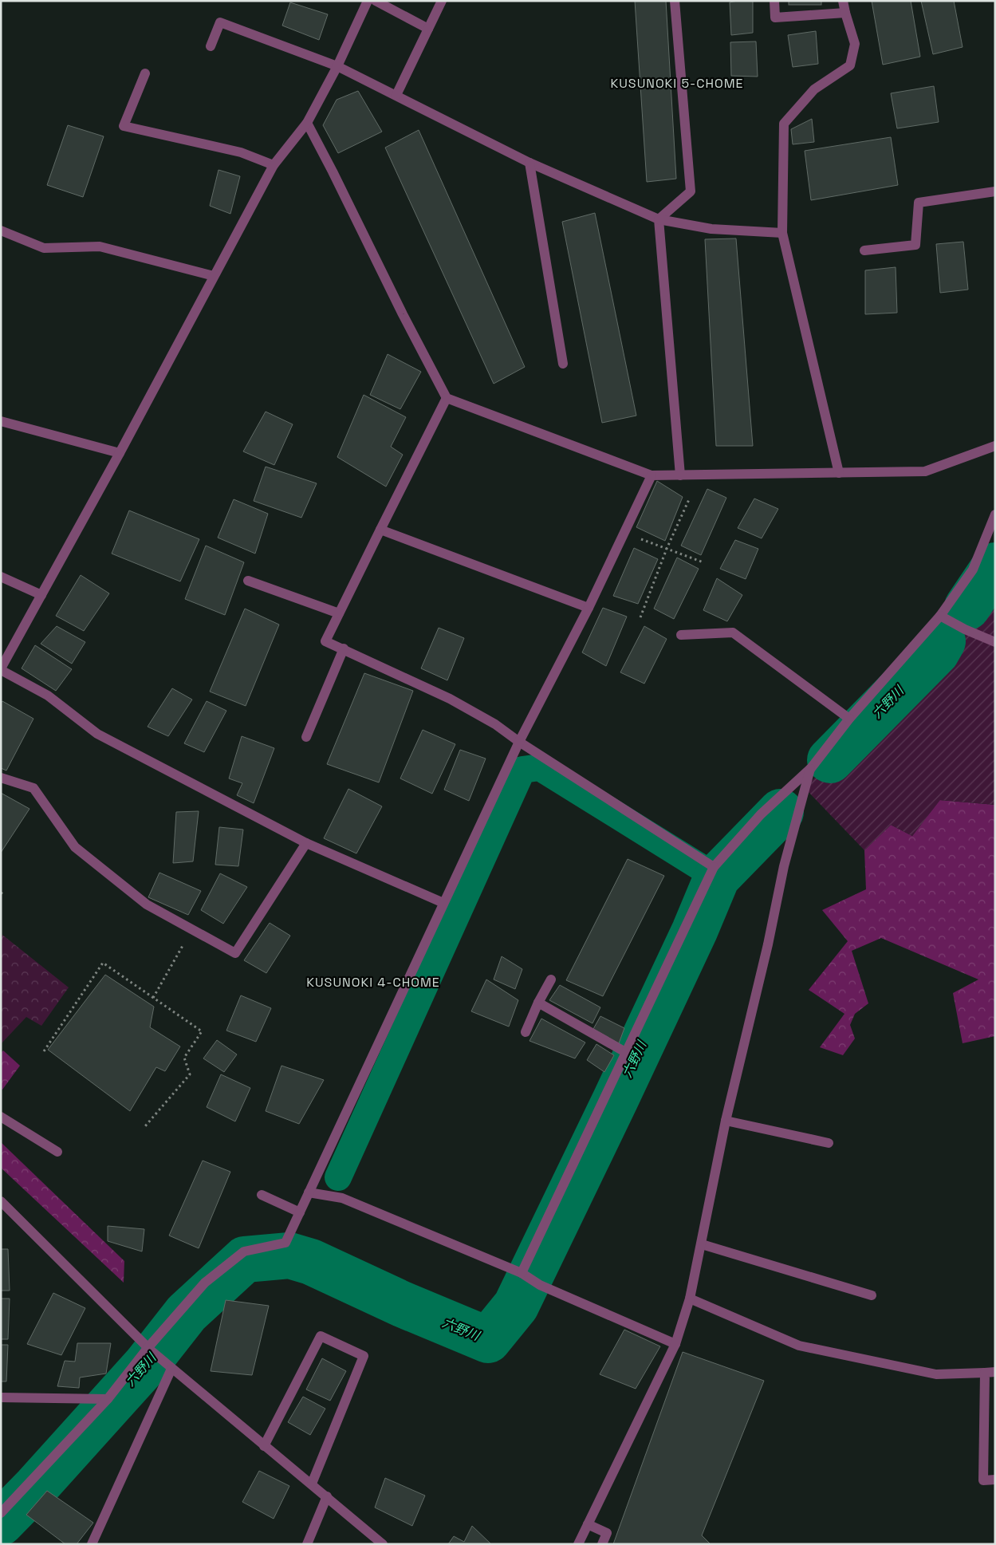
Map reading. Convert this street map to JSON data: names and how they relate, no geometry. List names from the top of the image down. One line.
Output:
{"districts":["KUSUNOKI 5-CHOME","KUSUNOKI 4-CHOME"],"water":["六野川"]}
